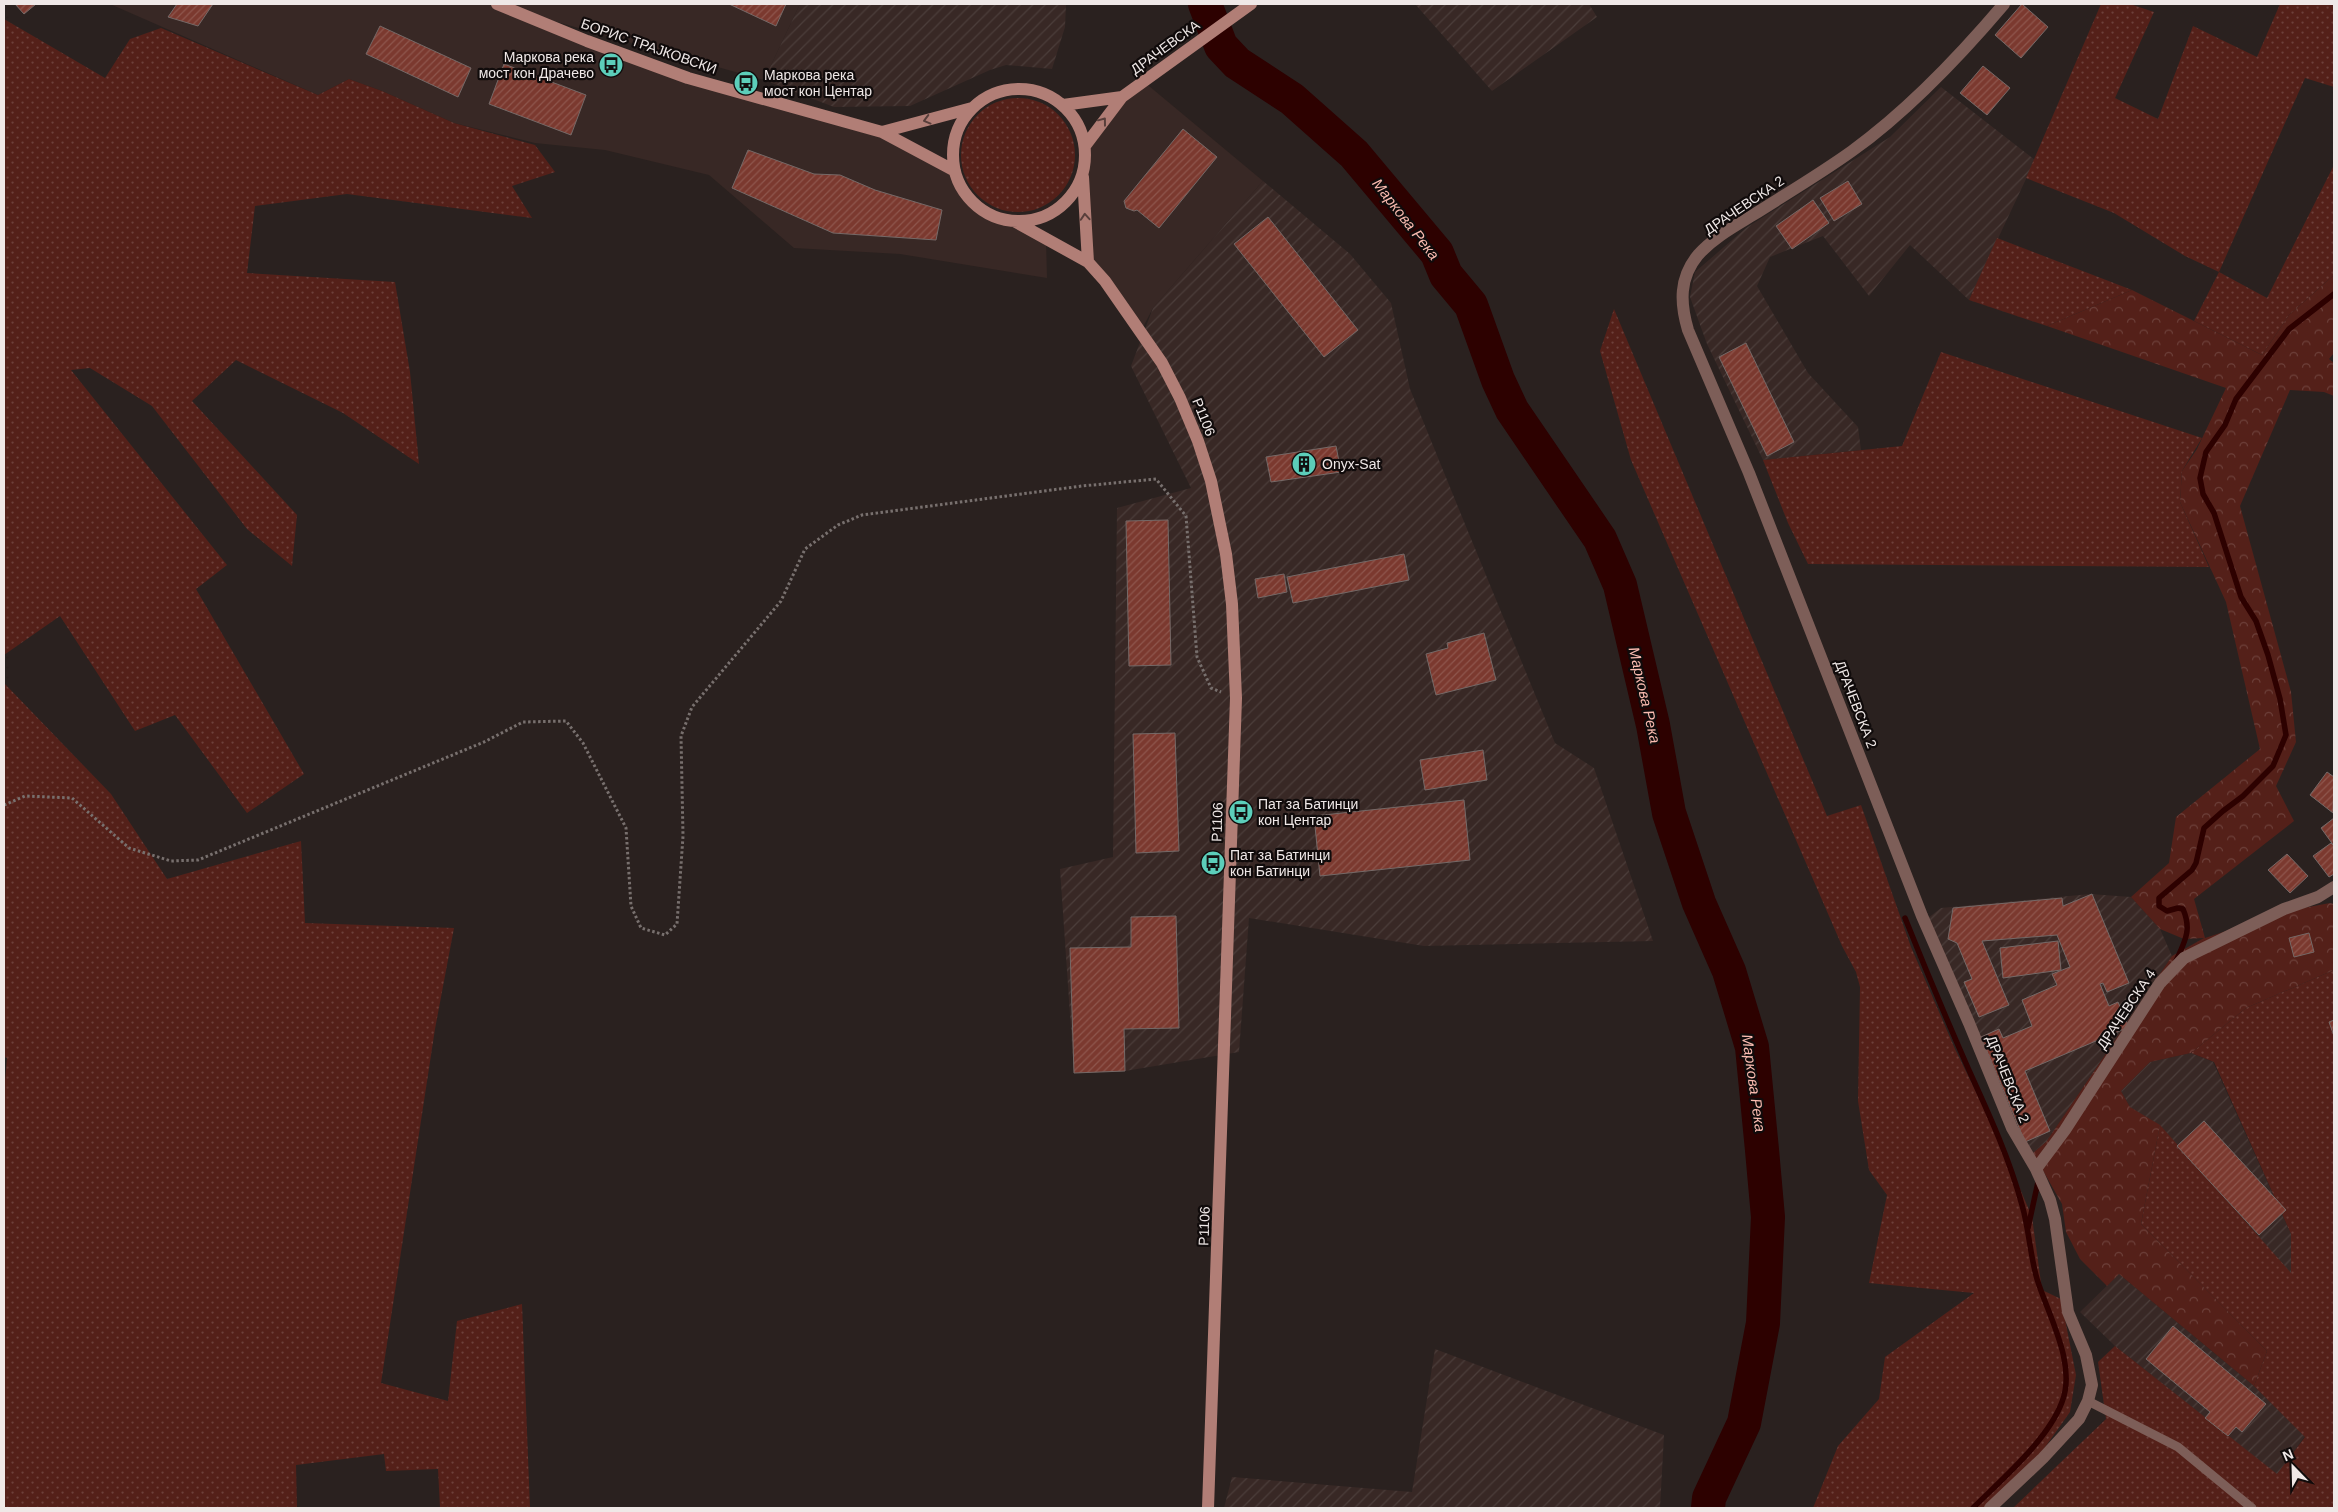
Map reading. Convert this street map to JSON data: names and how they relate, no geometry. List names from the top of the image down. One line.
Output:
{"streets":{"main road":["БОРИС ТРАЈКОВСКИ","ДРАЧЕВСКА","P1106"],"street":["ДРАЧЕВСКА 2","ДРАЧЕВСКА 4"]},"crossings":[["БОРИС ТРАЈКОВСКИ","ДРАЧЕВСКА"],["БОРИС ТРАЈКОВСКИ","P1106"],["ДРАЧЕВСКА","P1106"],["ДРАЧЕВСКА 2","ДРАЧЕВСКА 4"]],"water":["Маркова Река"],"places":{"bus stop":["Маркова река мост кон Драчево","Маркова река мост кон Центар","Пат за Батинци кон Центар","Пат за Батинци кон Батинци"],"building":["Onyx-Sat"]},"north":"top left"}
